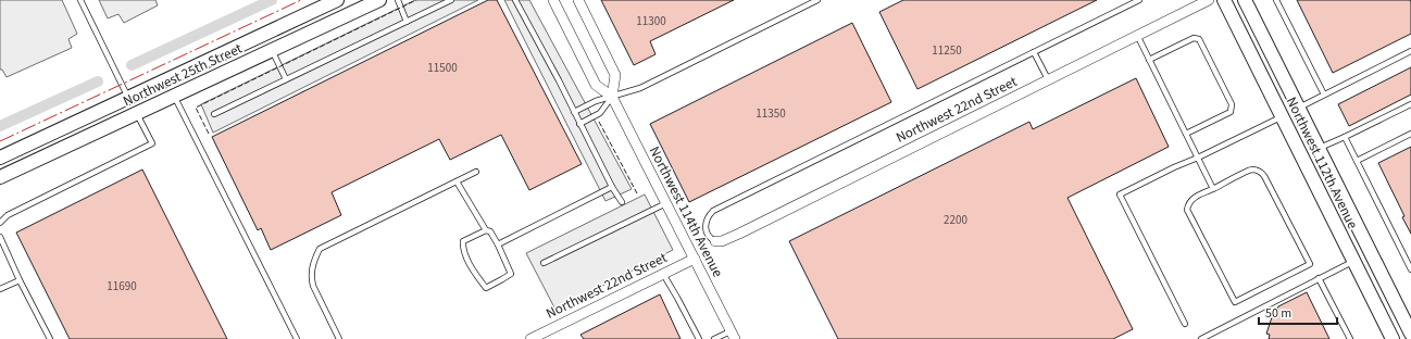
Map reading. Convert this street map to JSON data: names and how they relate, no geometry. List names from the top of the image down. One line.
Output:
{"streets":{"main road":["Northwest 25th Street","Northwest 112th Avenue"],"street":["Northwest 22nd Street","Northwest 114th Avenue"]},"crossings":[["Northwest 22nd Street","Northwest 114th Avenue"]],"house_numbers":["11300","11250","11500","11350","2200","11690"],"scale_bar":"50 m"}
